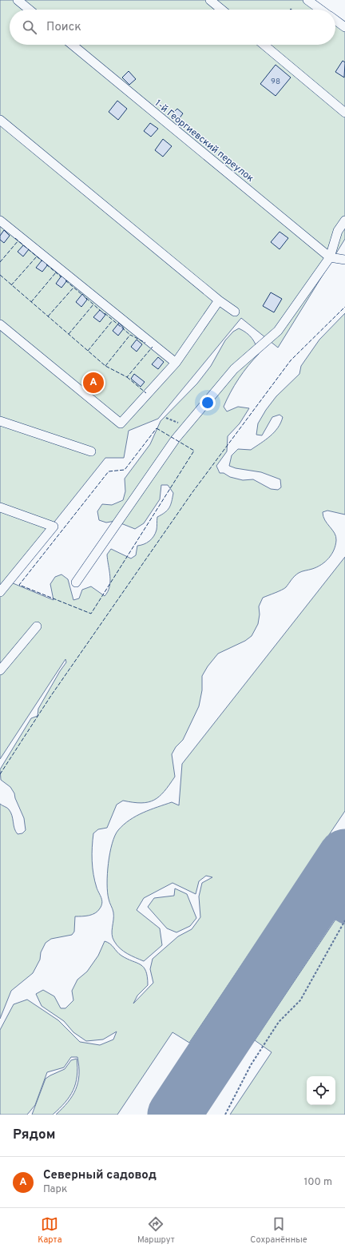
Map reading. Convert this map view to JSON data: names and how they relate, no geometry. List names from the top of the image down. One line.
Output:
{"streets":{"street":["1-й Георгиевский переулок"]},"house_numbers":["98"],"page":{"search":"Поиск","pins":"A","heading":"Рядом","list":[{"mark":"A","name":"Северный садовод","note":"Парк","value":"100 m"}],"nav":["Карта","Маршрут","Сохранённые"]}}
